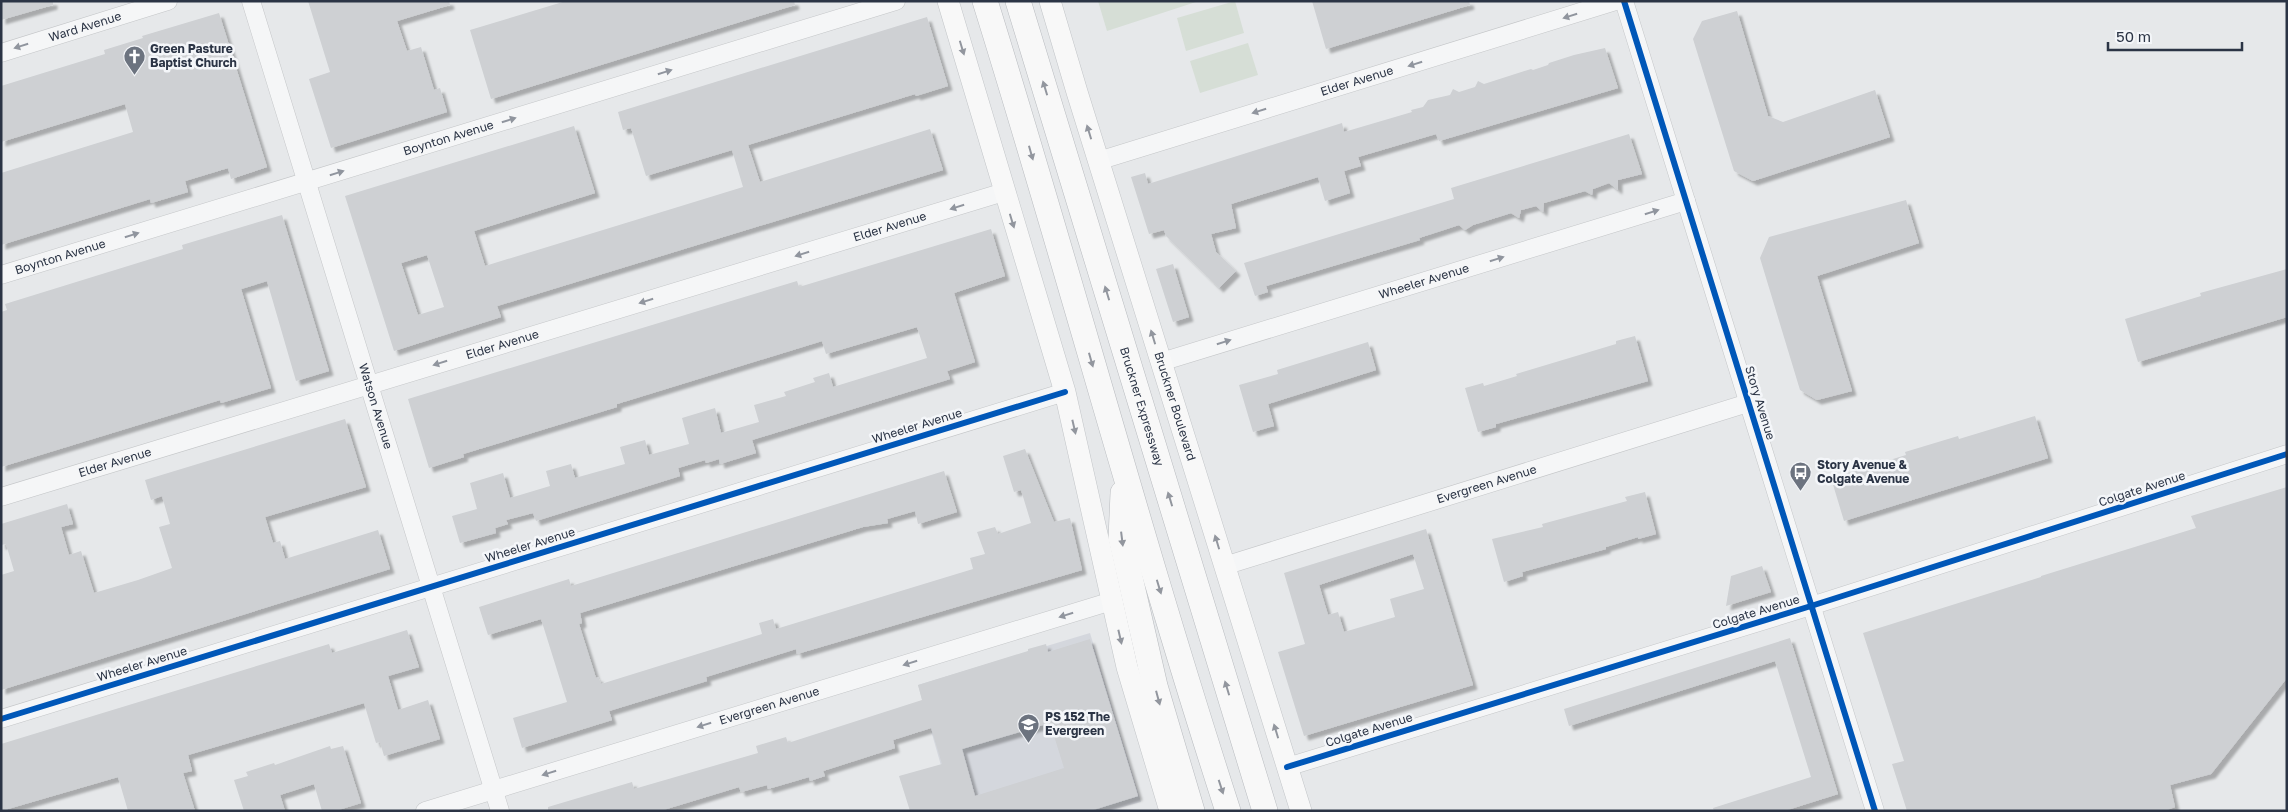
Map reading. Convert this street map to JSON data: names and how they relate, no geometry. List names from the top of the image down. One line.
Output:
{"streets":{"highway":["Bruckner Expressway"],"main road":["Bruckner Boulevard"],"street":["Ward Avenue","Elder Avenue","Boynton Avenue","Wheeler Avenue","Story Avenue","Watson Avenue","Evergreen Avenue","Colgate Avenue"]},"crossings":[["Elder Avenue","Watson Avenue"],["Elder Avenue","Bruckner Boulevard"],["Boynton Avenue","Watson Avenue"],["Wheeler Avenue","Story Avenue"],["Wheeler Avenue","Watson Avenue"],["Wheeler Avenue","Bruckner Boulevard"],["Story Avenue","Evergreen Avenue"],["Story Avenue","Colgate Avenue"],["Watson Avenue","Evergreen Avenue"],["Bruckner Boulevard","Evergreen Avenue"],["Bruckner Boulevard","Colgate Avenue"]],"one_way":["Ward Avenue","Elder Avenue","Boynton Avenue","Evergreen Avenue"],"places":{"church":["Green Pasture Baptist Church"],"bus stop":["Story Avenue & Colgate Avenue"],"school or university":["PS 152 The Evergreen"]},"scale_bar":"50 m"}
